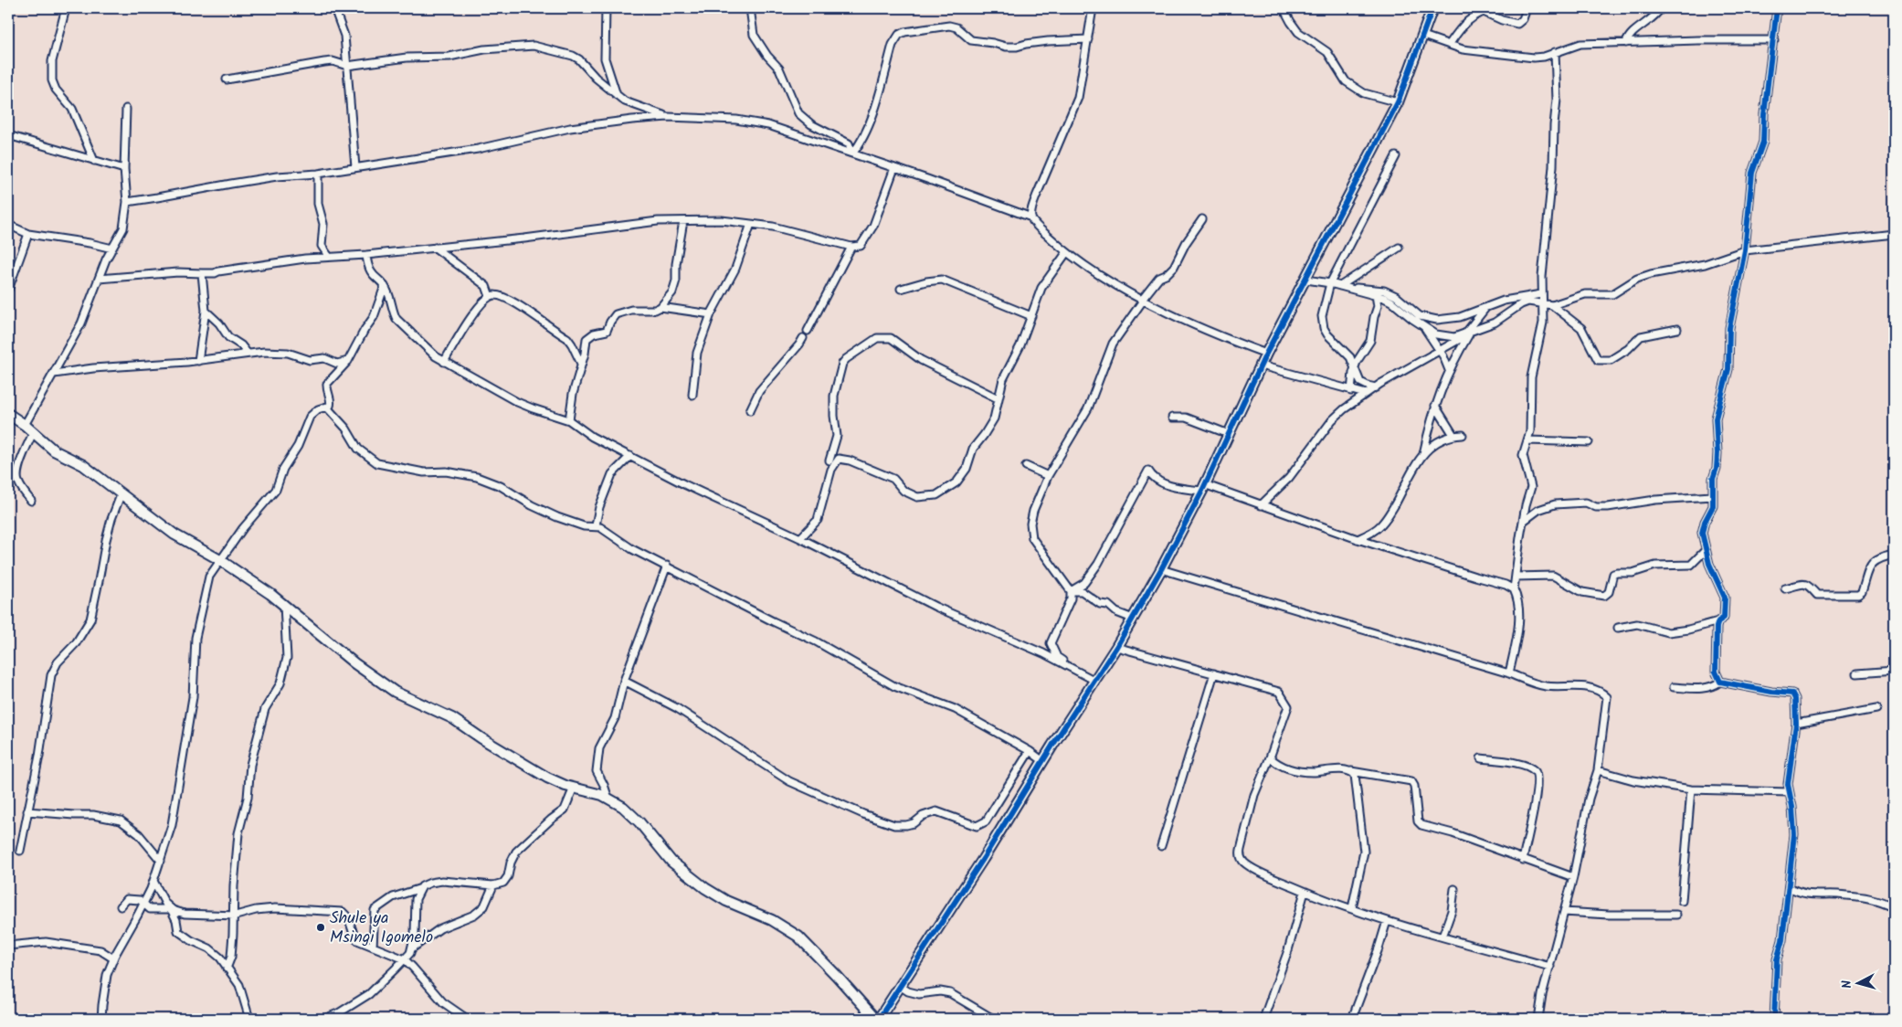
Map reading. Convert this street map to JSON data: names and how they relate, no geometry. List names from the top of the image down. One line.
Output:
{"places":["Shule ya Msingi Igomelo"],"north":"left"}
